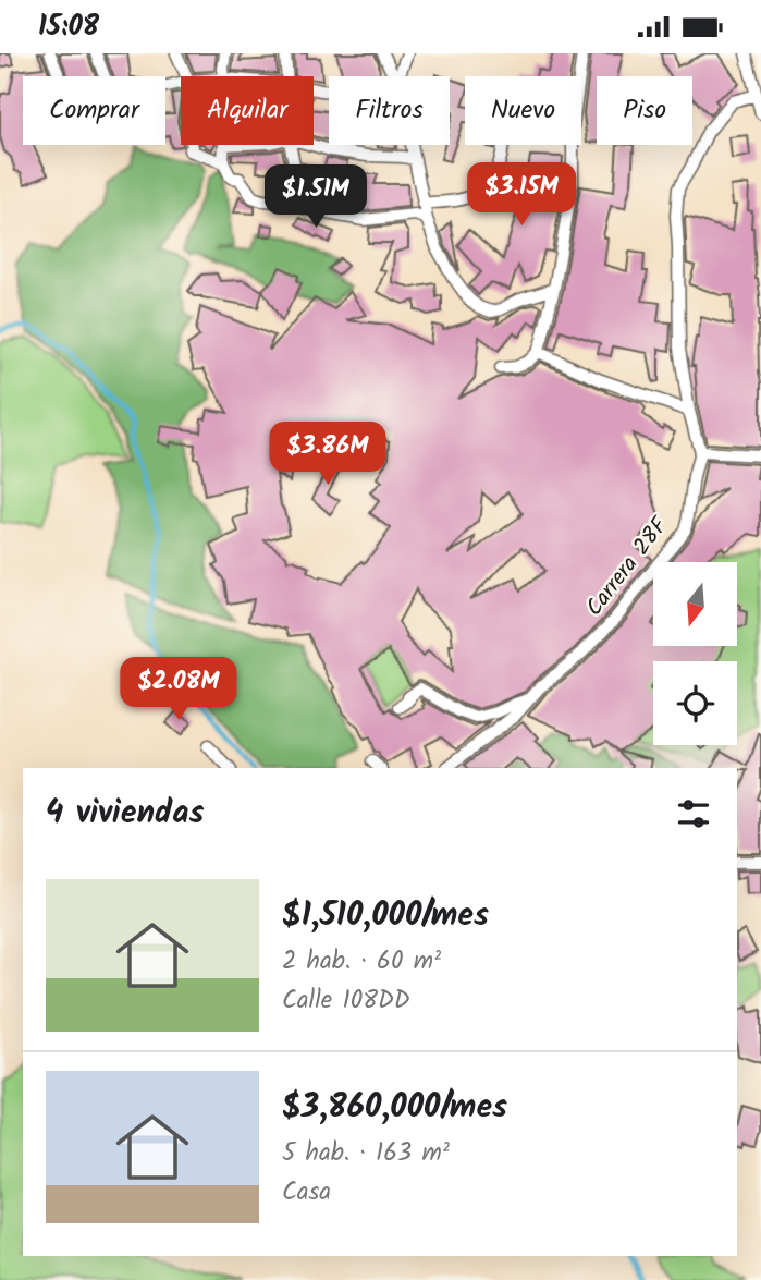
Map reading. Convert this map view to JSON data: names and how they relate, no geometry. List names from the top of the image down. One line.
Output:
{"streets":{"street":["Carrera 28F"]},"north":"bottom","page":{"status":"15:08","chip":["Comprar","Alquilar","Filtros","Nuevo","Piso"],"price":["$3.15M","$1.51M","$3.86M","$2.08M"],"heading":"4 viviendas","list":[{"name":"$1,510,000/mes","note":"2 hab. · 60 m² · Calle 108DD"},{"name":"$3,860,000/mes","note":"5 hab. · 163 m² · Casa"}]}}
